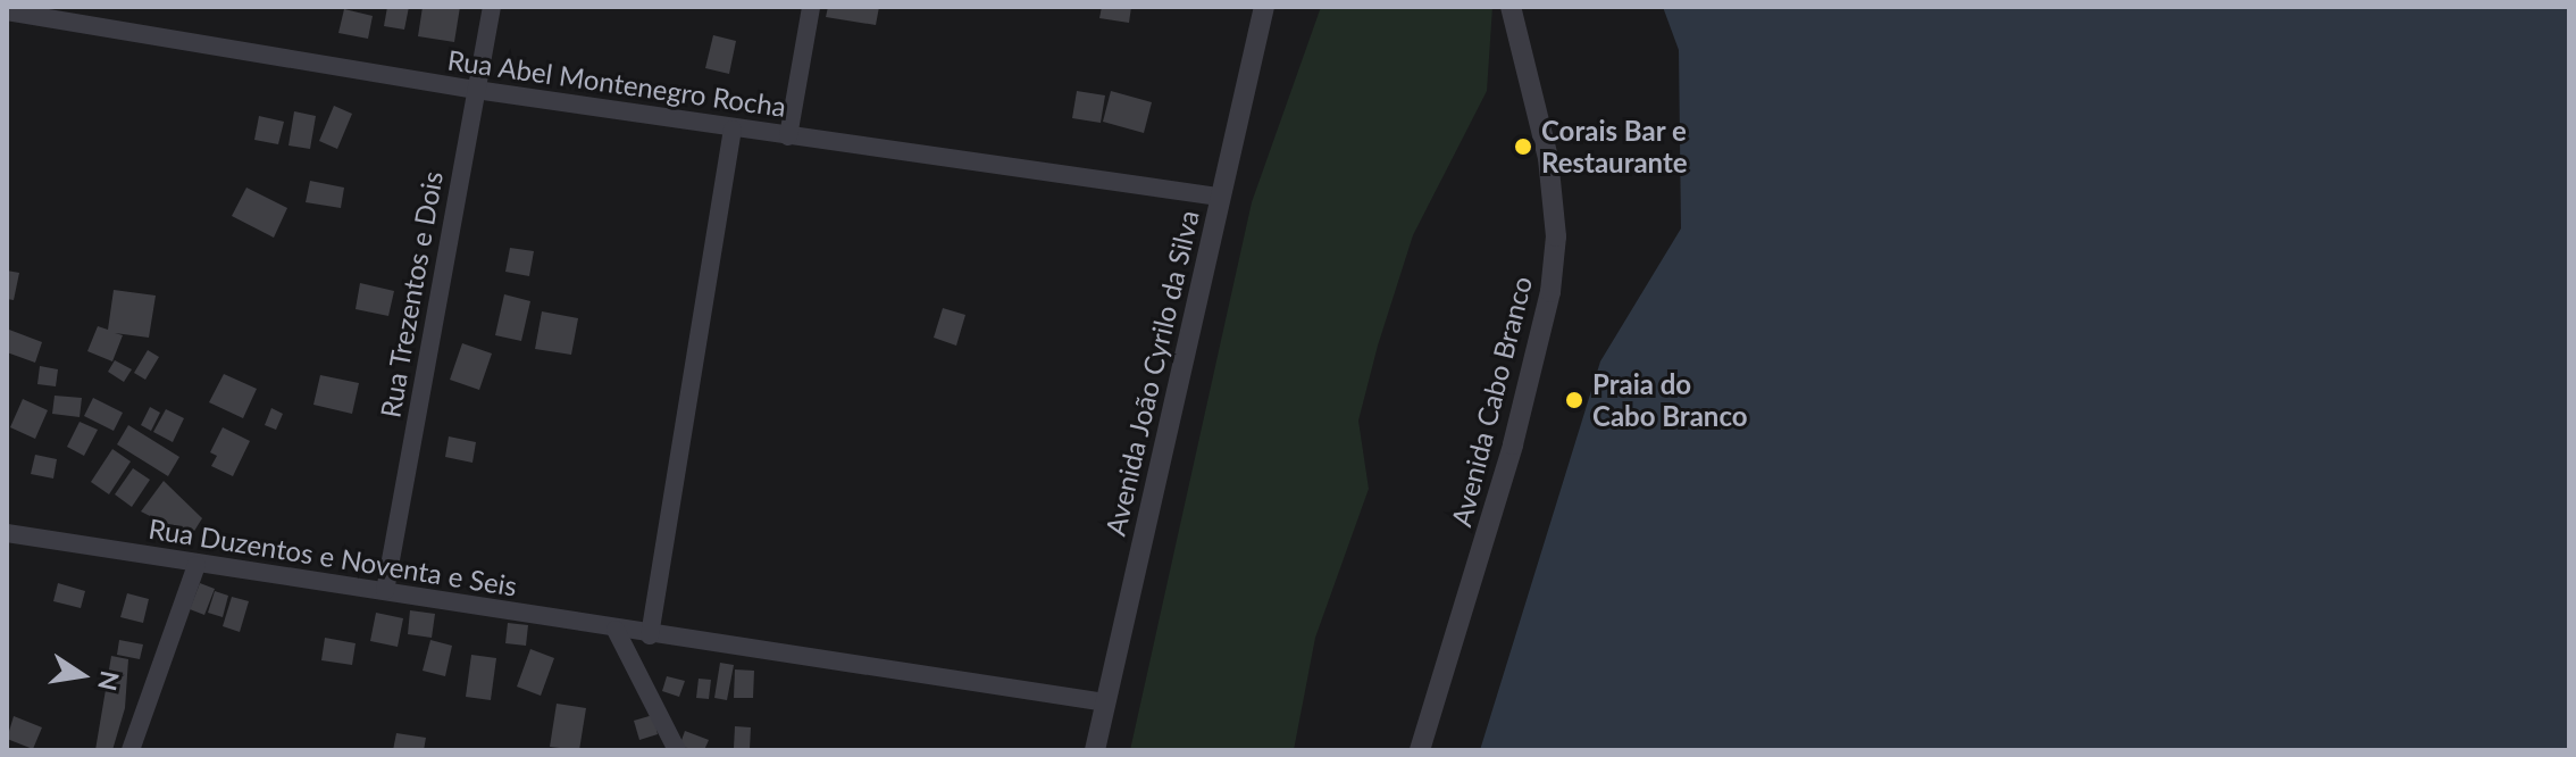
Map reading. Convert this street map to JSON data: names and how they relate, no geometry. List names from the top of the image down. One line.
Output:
{"streets":{"street":["Rua Abel Montenegro Rocha","Rua Trezentos e Dois","Avenida João Cyrilo da Silva","Avenida Cabo Branco","Rua Duzentos e Noventa e Seis"]},"crossings":[["Rua Abel Montenegro Rocha","Rua Trezentos e Dois"],["Rua Abel Montenegro Rocha","Avenida João Cyrilo da Silva"],["Rua Trezentos e Dois","Rua Duzentos e Noventa e Seis"],["Avenida João Cyrilo da Silva","Rua Duzentos e Noventa e Seis"]],"places":["Corais Bar e Restaurante","Praia do Cabo Branco"],"north":"right"}
